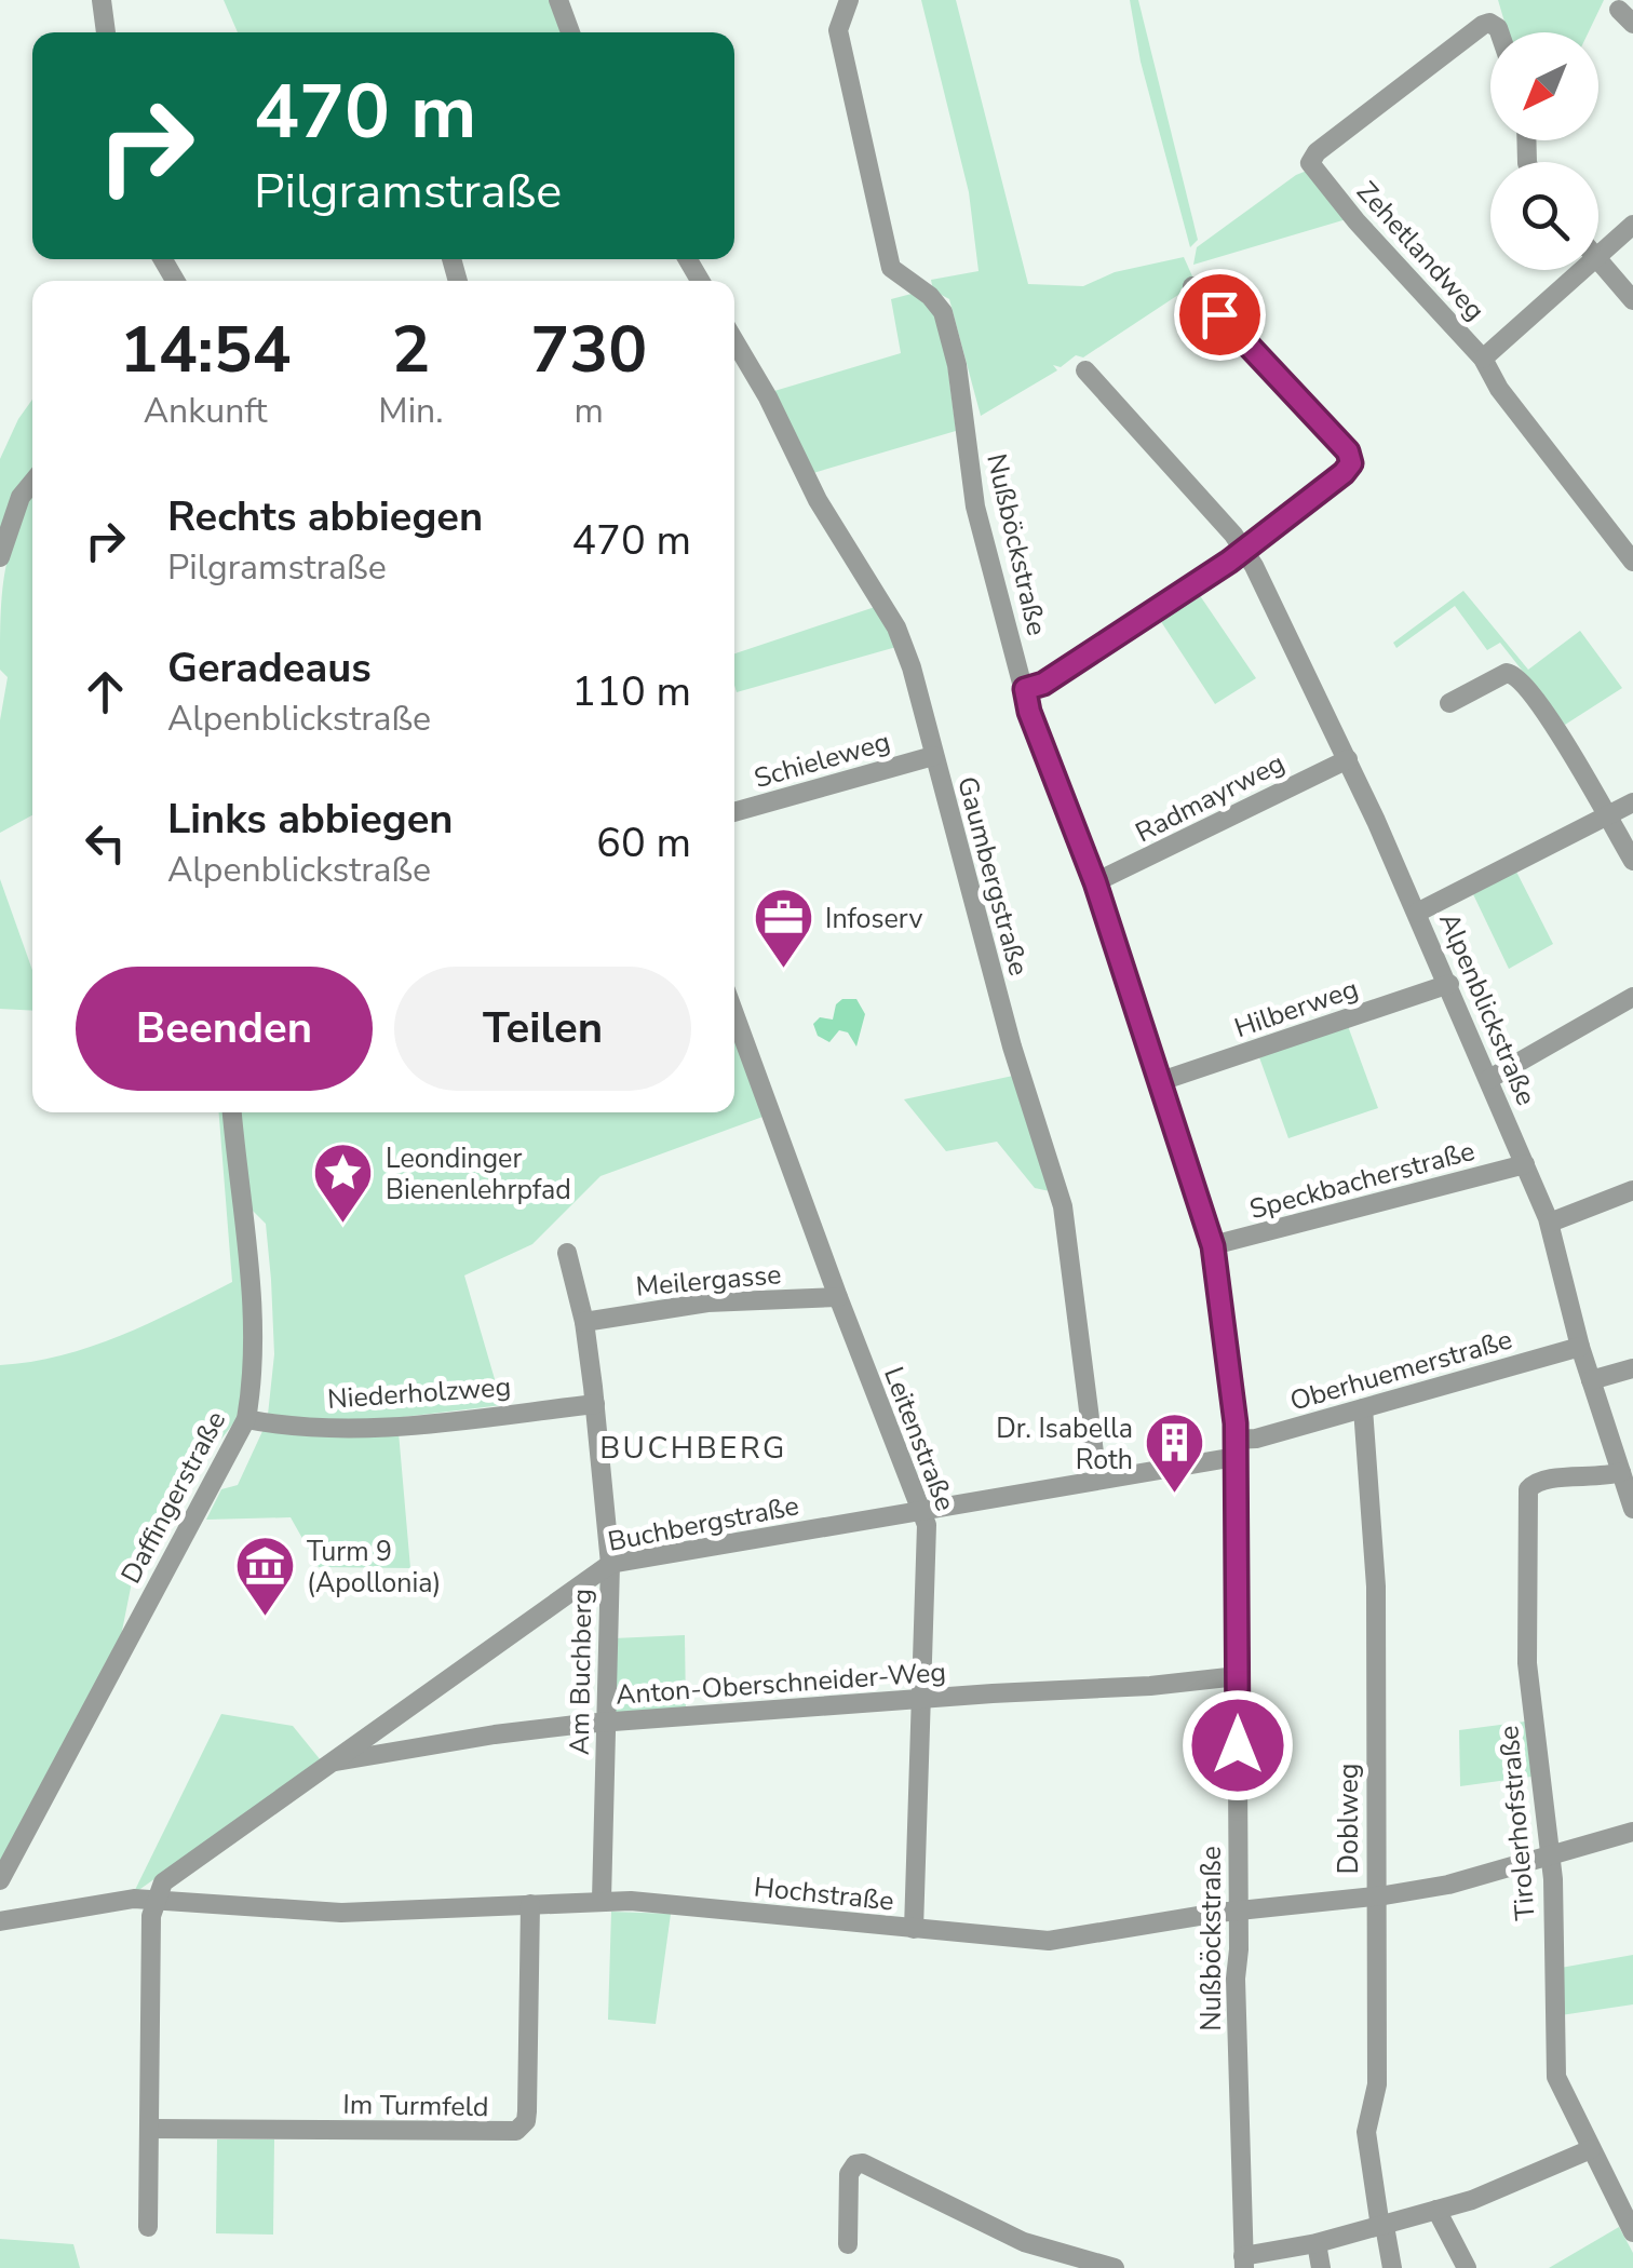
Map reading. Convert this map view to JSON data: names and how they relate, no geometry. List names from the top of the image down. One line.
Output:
{"streets":{"street":["Zehetlandweg","Nußböckstraße","Schieleweg","Radmayrweg","Gaumbergstraße","Hilberweg","Alpenblickstraße","Speckbacherstraße","Meilergasse","Oberhuemerstraße","Niederholzweg","Leitenstraße","Daffingerstraße","Buchbergstraße","Am Buchberg","Anton-Oberschneider-Weg","Doblweg","Tirolerhofstraße","Hochstraße","Im Turmfeld"]},"crossings":[["Nußböckstraße","Radmayrweg"],["Nußböckstraße","Hilberweg"],["Nußböckstraße","Speckbacherstraße"],["Nußböckstraße","Oberhuemerstraße"],["Nußböckstraße","Buchbergstraße"],["Nußböckstraße","Anton-Oberschneider-Weg"],["Nußböckstraße","Hochstraße"],["Schieleweg","Gaumbergstraße"],["Radmayrweg","Alpenblickstraße"],["Gaumbergstraße","Buchbergstraße"],["Hilberweg","Alpenblickstraße"],["Alpenblickstraße","Speckbacherstraße"],["Alpenblickstraße","Oberhuemerstraße"],["Alpenblickstraße","Tirolerhofstraße"],["Meilergasse","Leitenstraße"],["Meilergasse","Am Buchberg"],["Oberhuemerstraße","Buchbergstraße"],["Oberhuemerstraße","Doblweg"],["Niederholzweg","Daffingerstraße"],["Niederholzweg","Am Buchberg"],["Leitenstraße","Buchbergstraße"],["Leitenstraße","Anton-Oberschneider-Weg"],["Leitenstraße","Hochstraße"],["Buchbergstraße","Am Buchberg"],["Buchbergstraße","Anton-Oberschneider-Weg"],["Buchbergstraße","Hochstraße"],["Am Buchberg","Anton-Oberschneider-Weg"],["Am Buchberg","Hochstraße"],["Doblweg","Hochstraße"],["Tirolerhofstraße","Hochstraße"],["Hochstraße","Im Turmfeld"]],"districts":["BUCHBERG"],"places":{"office":["Infoserv"],"place":["Leondinger Bienenlehrpfad"],"building":["Dr. Isabella Roth"],"museum":["Turm 9 (Apollonia)"]},"north":"bottom left","page":{"turn":["470 m","Pilgramstraße"],"eta":["14:54","Ankunft","2","Min.","730","m"],"list":[{"name":"Rechts abbiegen","note":"Pilgramstraße","value":"470 m"},{"name":"Geradeaus","note":"Alpenblickstraße","value":"110 m"},{"name":"Links abbiegen","note":"Alpenblickstraße","value":"60 m"}],"buttons":["Beenden","Teilen"]}}
